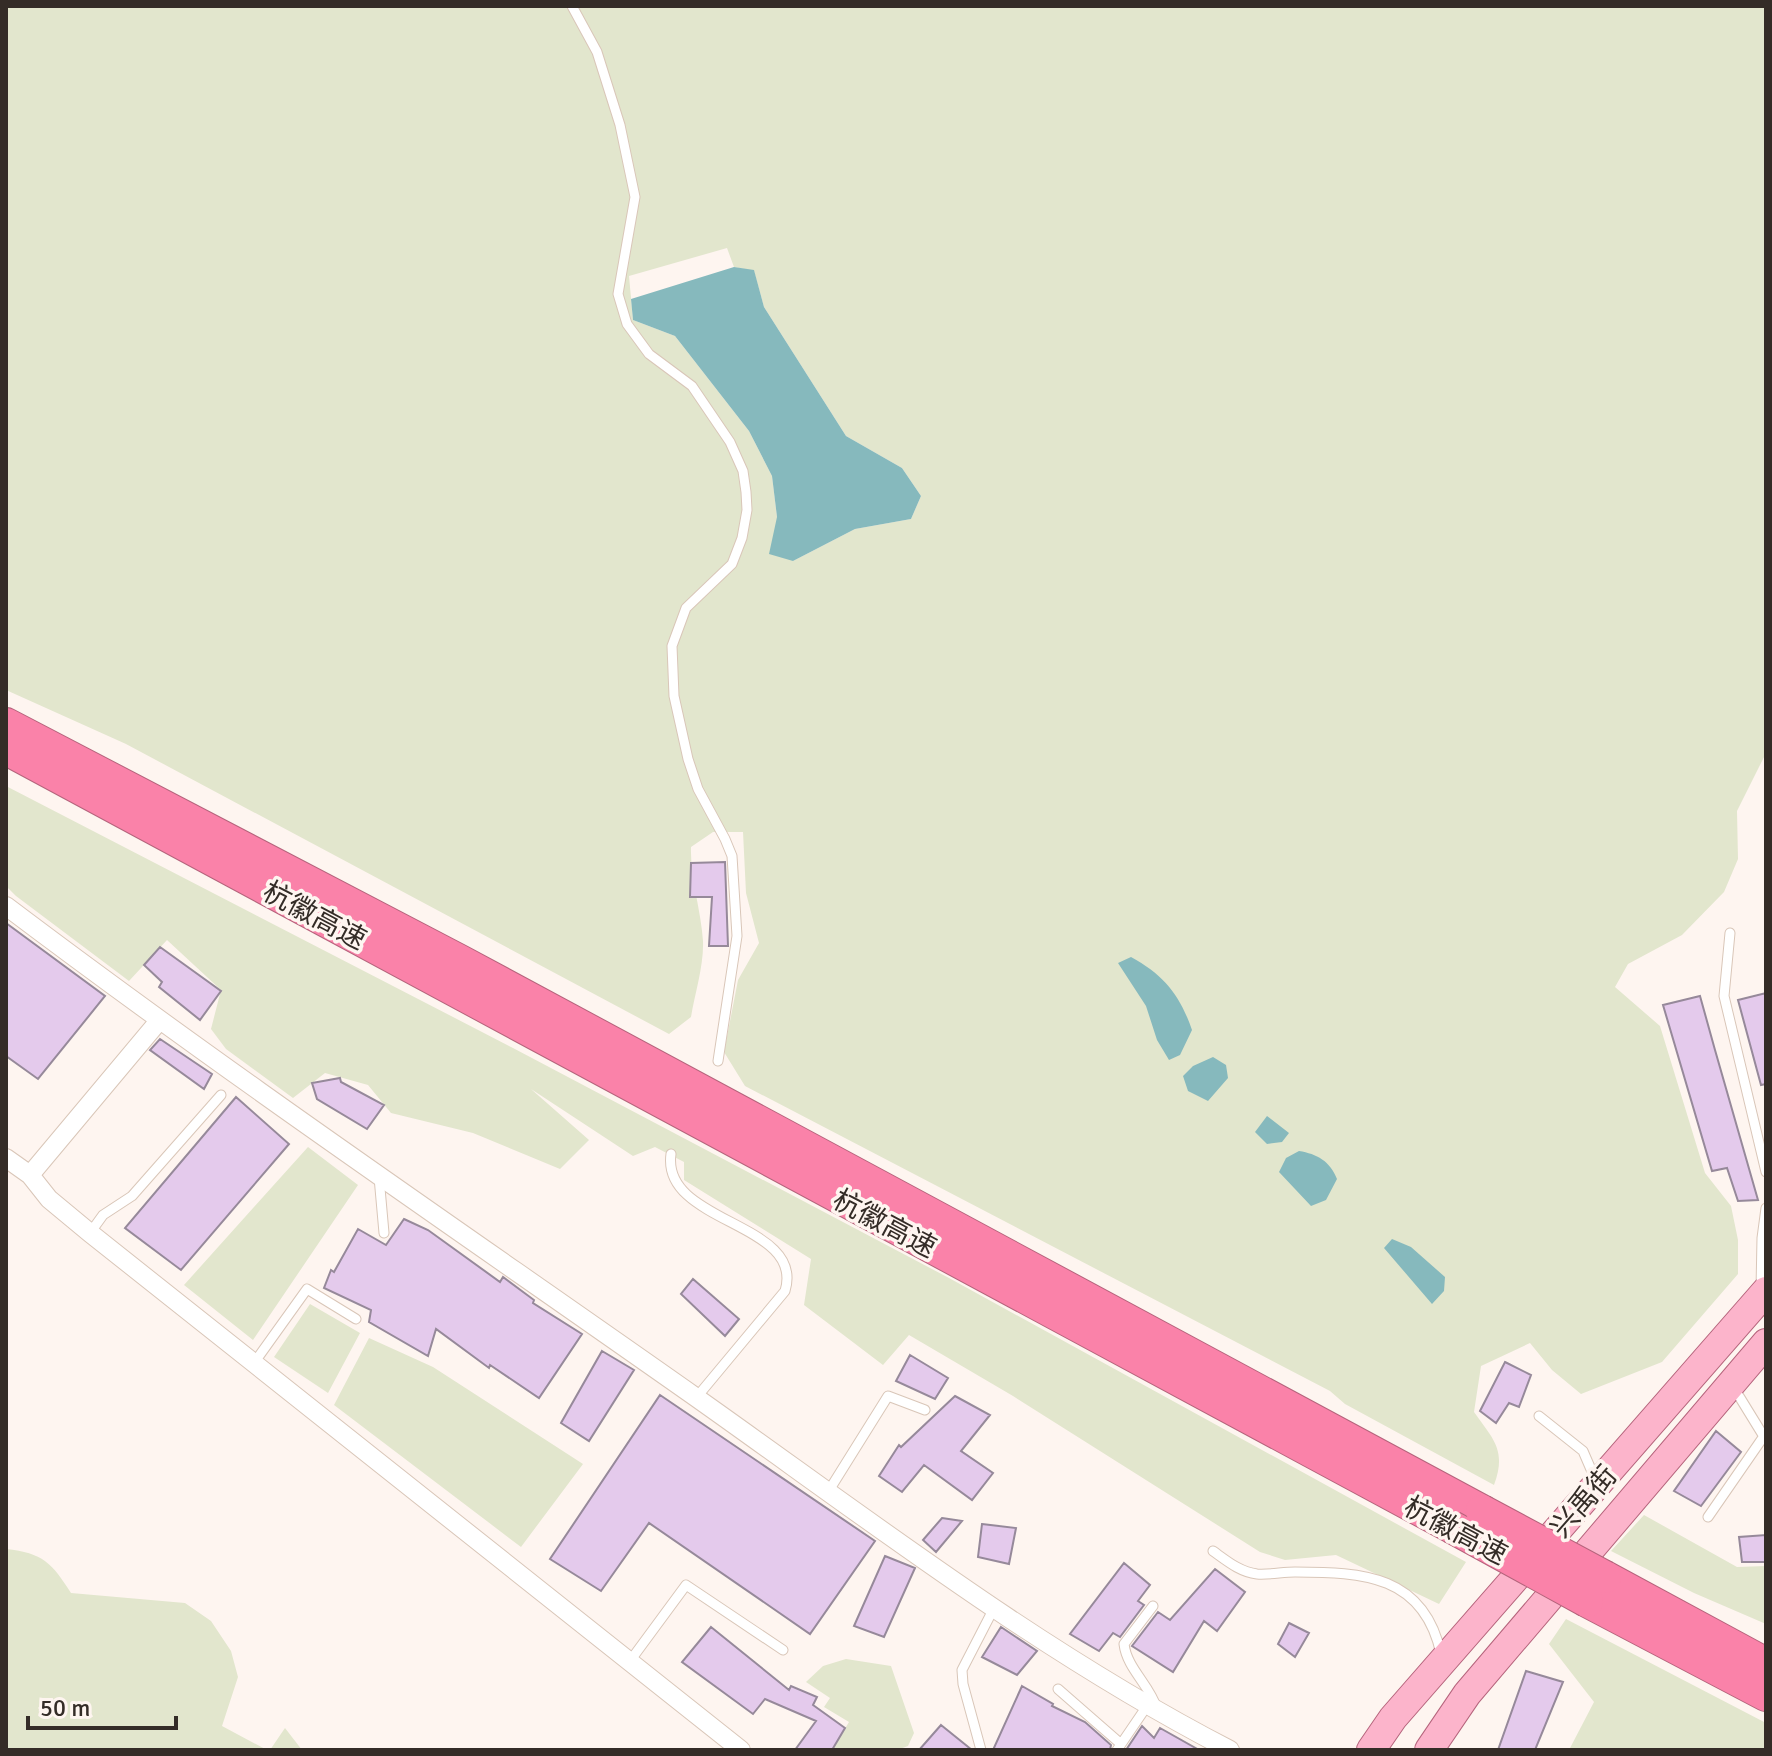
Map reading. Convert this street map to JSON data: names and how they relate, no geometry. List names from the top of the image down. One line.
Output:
{"streets":{"highway":["杭徽高速"],"main road":["兴禹街"]},"scale_bar":"50 m"}
